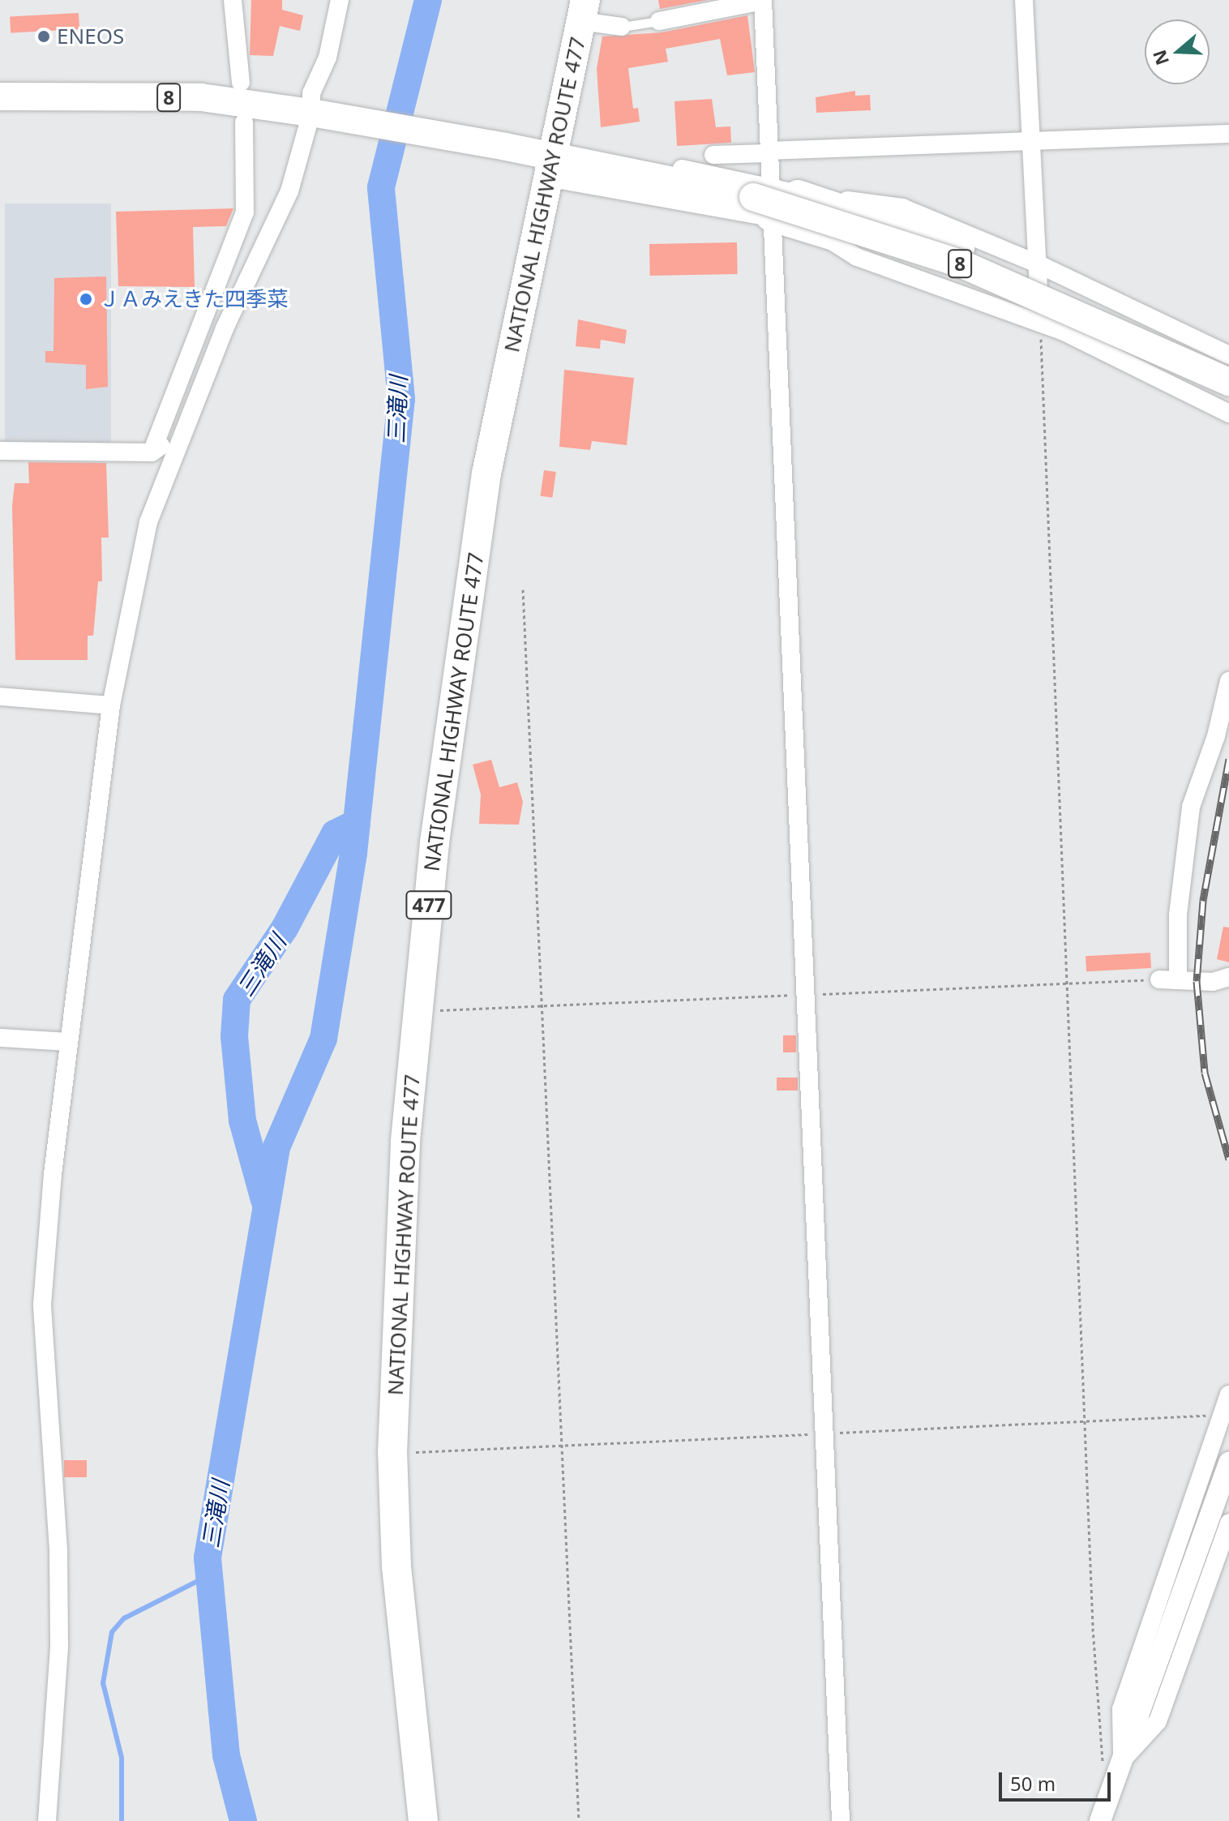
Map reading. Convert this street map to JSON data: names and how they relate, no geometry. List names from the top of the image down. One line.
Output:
{"streets":{"highway":["NATIONAL HIGHWAY ROUTE 477","477"],"main road":["8"]},"crossings":[["8","NATIONAL HIGHWAY ROUTE 477"]],"water":["三滝川"],"places":["ENEOS","ＪＡみえきた四季菜"],"scale_bar":"50 m","north":"left"}
